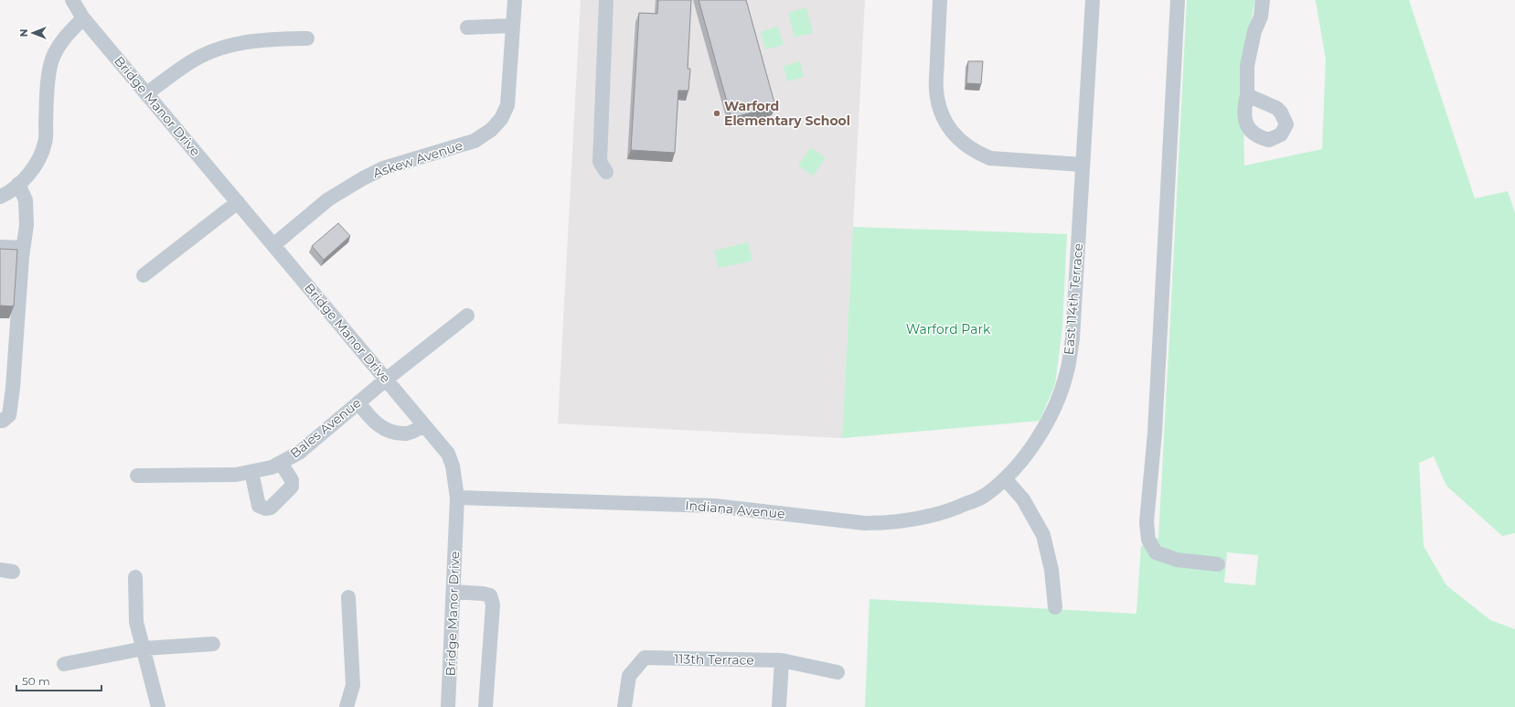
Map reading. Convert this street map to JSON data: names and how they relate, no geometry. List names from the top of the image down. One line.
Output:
{"streets":{"street":["Bridge Manor Drive","Askew Avenue","East 114th Terrace","Bales Avenue","Indiana Avenue","113th Terrace"]},"crossings":[["Bridge Manor Drive","Askew Avenue"],["Bridge Manor Drive","Bales Avenue"],["Bridge Manor Drive","Indiana Avenue"],["East 114th Terrace","Indiana Avenue"]],"parks":["Warford Park"],"places":["Warford Elementary School"],"scale_bar":"50 m","north":"left"}
